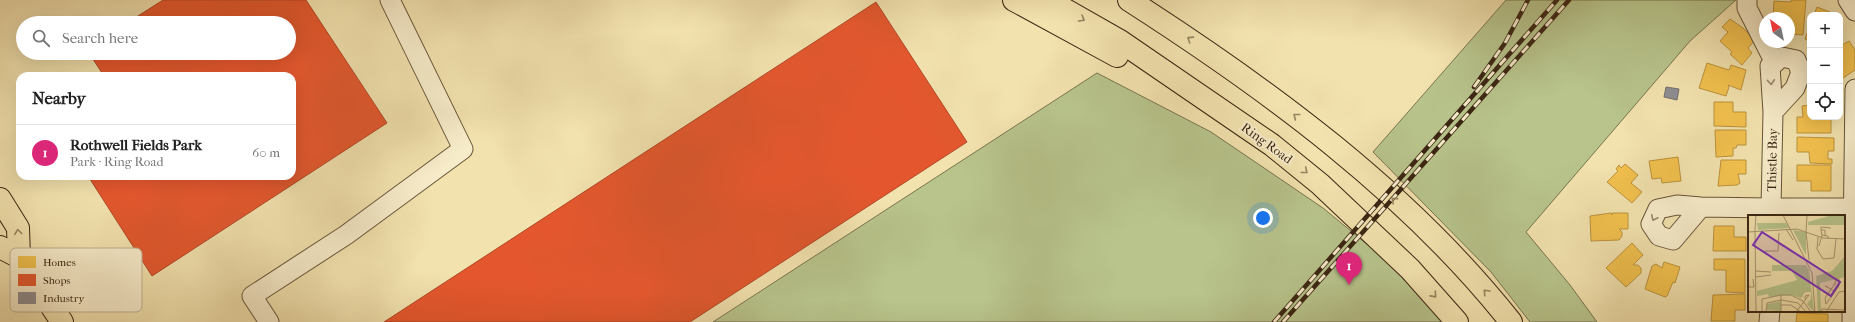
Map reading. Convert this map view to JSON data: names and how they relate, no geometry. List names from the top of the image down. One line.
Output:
{"streets":{"main road":["Ring Road"],"street":["Thistle Bay"]},"legend":["Homes","Shops","Industry"],"north":"top left","page":{"map_buttons":["+","−"],"search":"Search here","heading":"Nearby","list":[{"mark":"1","name":"Rothwell Fields Park","note":"Park · Ring Road","value":"60 m"}],"pins":"1"}}
